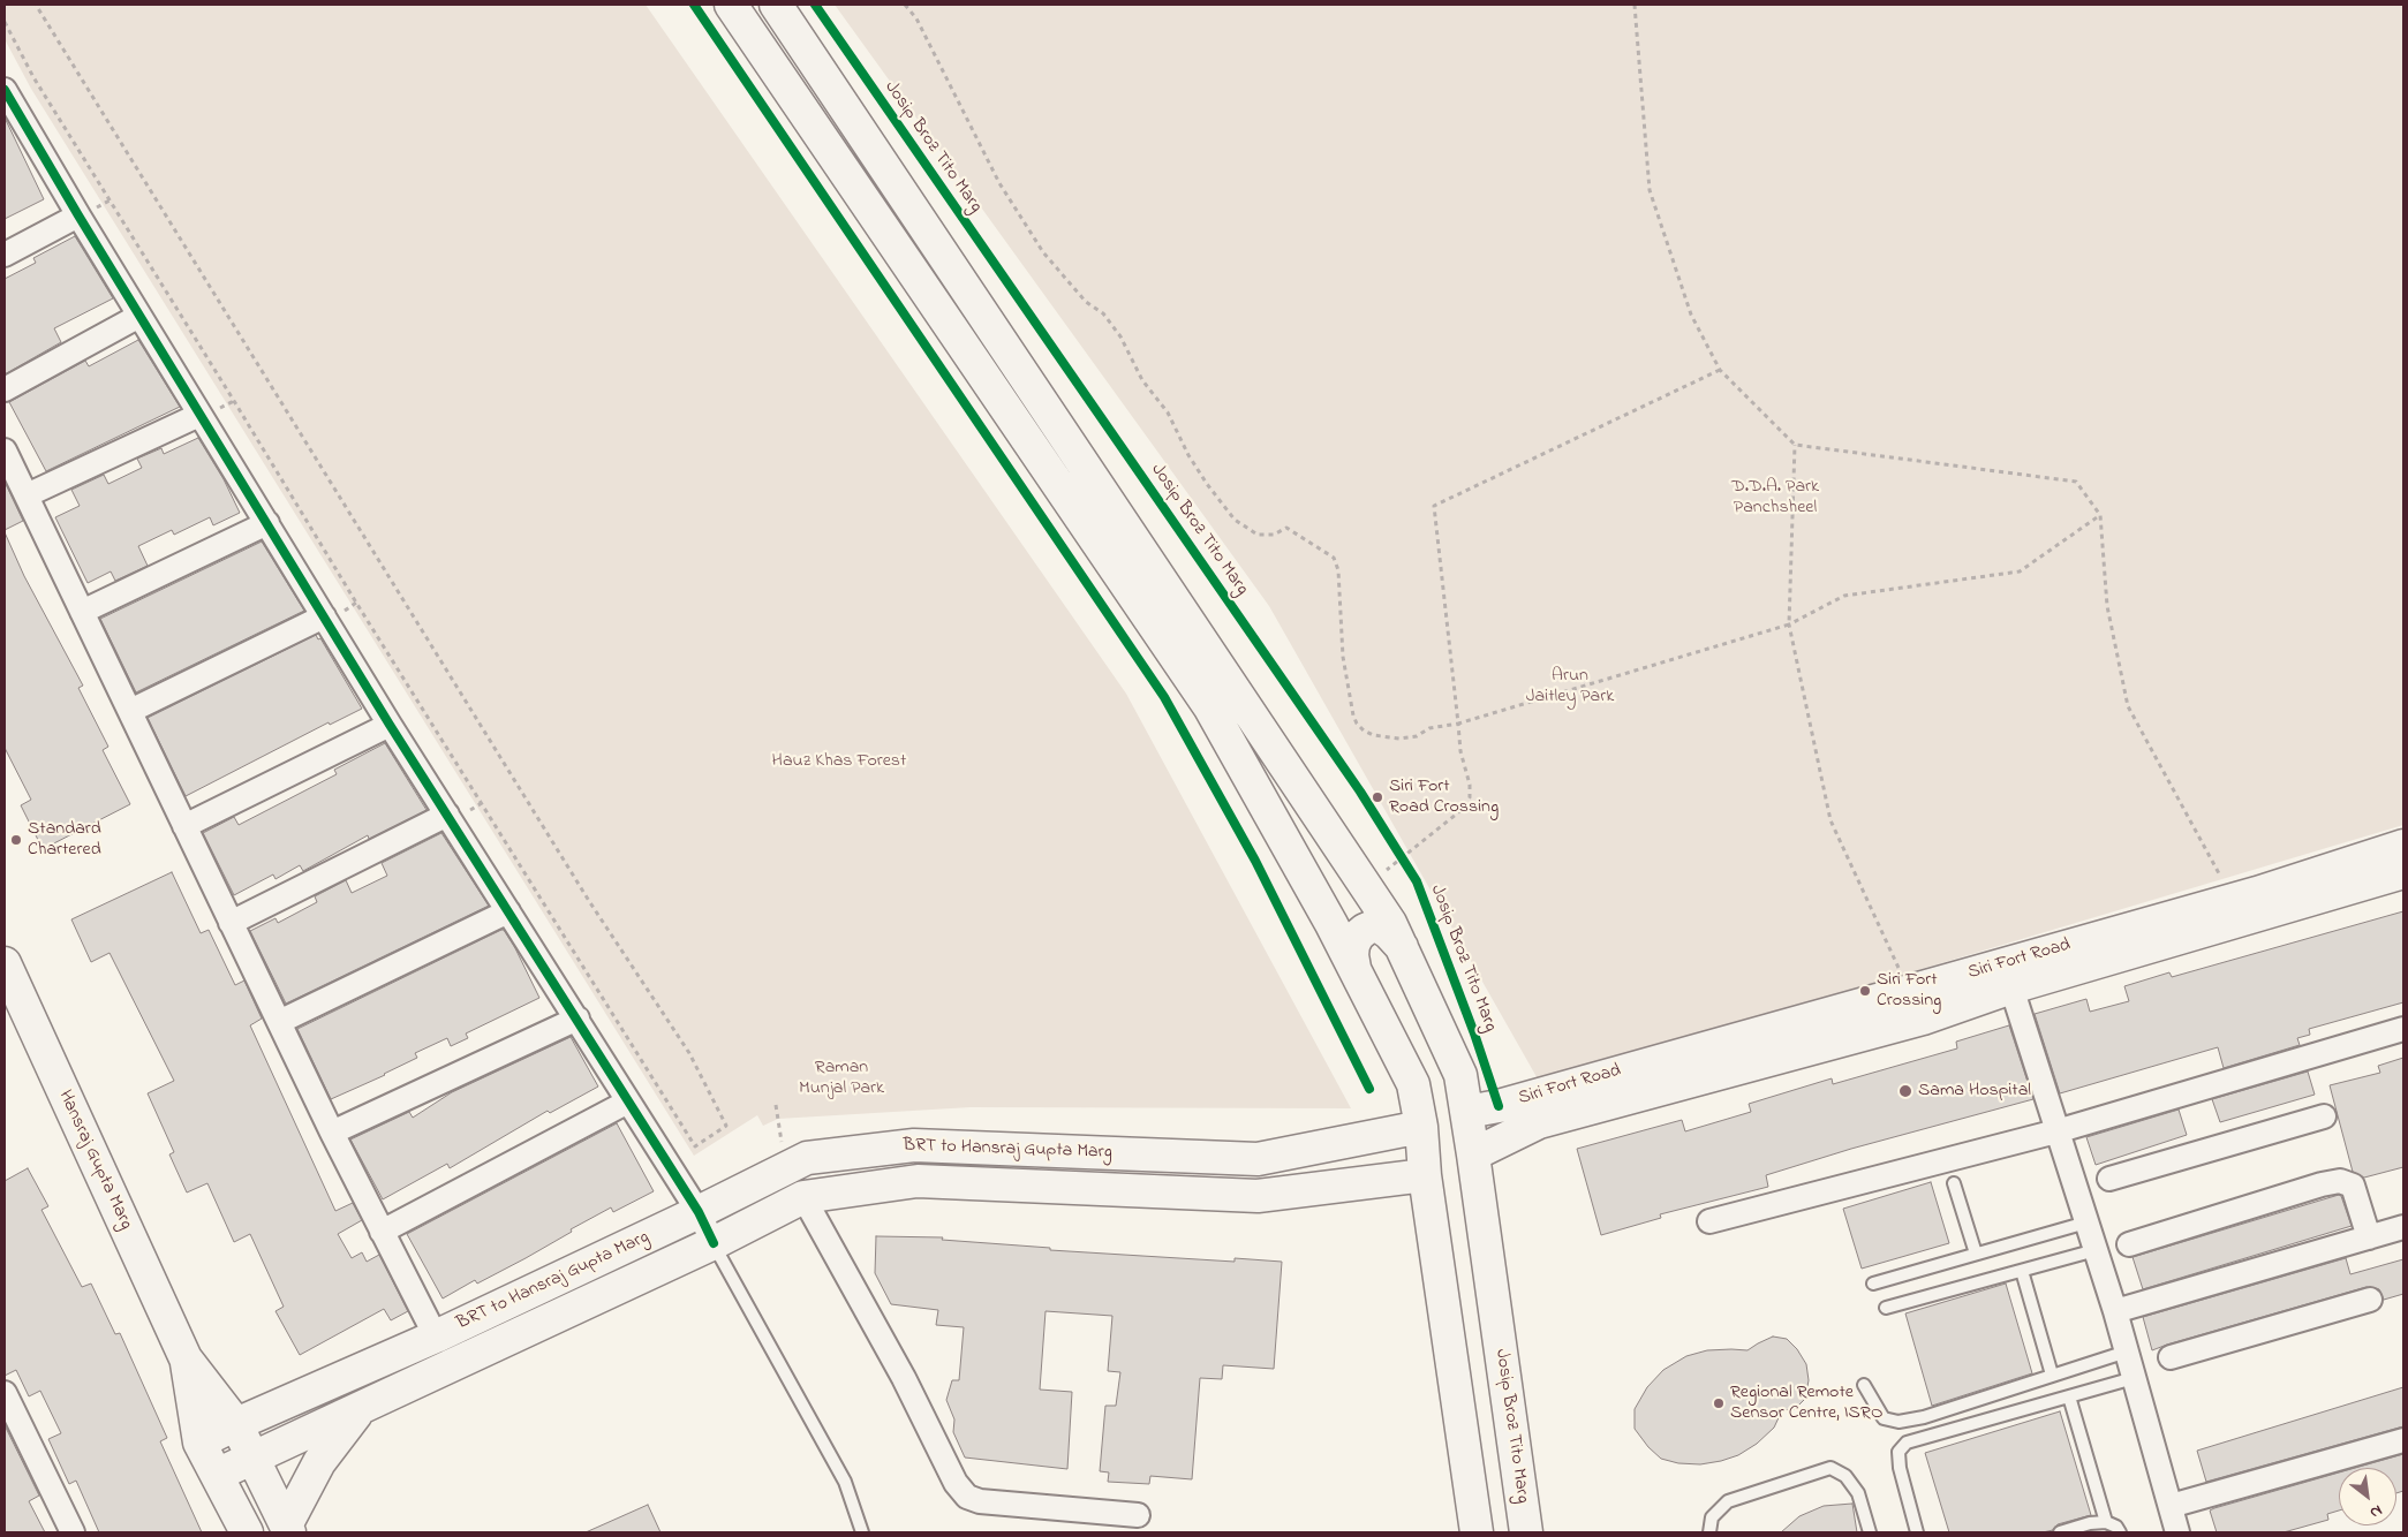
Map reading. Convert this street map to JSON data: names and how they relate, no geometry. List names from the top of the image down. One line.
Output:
{"streets":{"street":["Josip Broz Tito Marg","Siri Fort Road","BRT to Hansraj Gupta Marg","Hansraj Gupta Marg"]},"crossings":[["Josip Broz Tito Marg","Siri Fort Road"],["BRT to Hansraj Gupta Marg","Hansraj Gupta Marg"]],"parks":["D.D.A. Park Panchsheel","Arun Jaitley Park","Hauz Khas Forest","Raman Munjal Park"],"places":["Siri Fort Road Crossing","Standard Chartered","Siri Fort Crossing","Sama Hospital","Regional Remote Sensor Centre, ISRO"],"north":"bottom right"}
